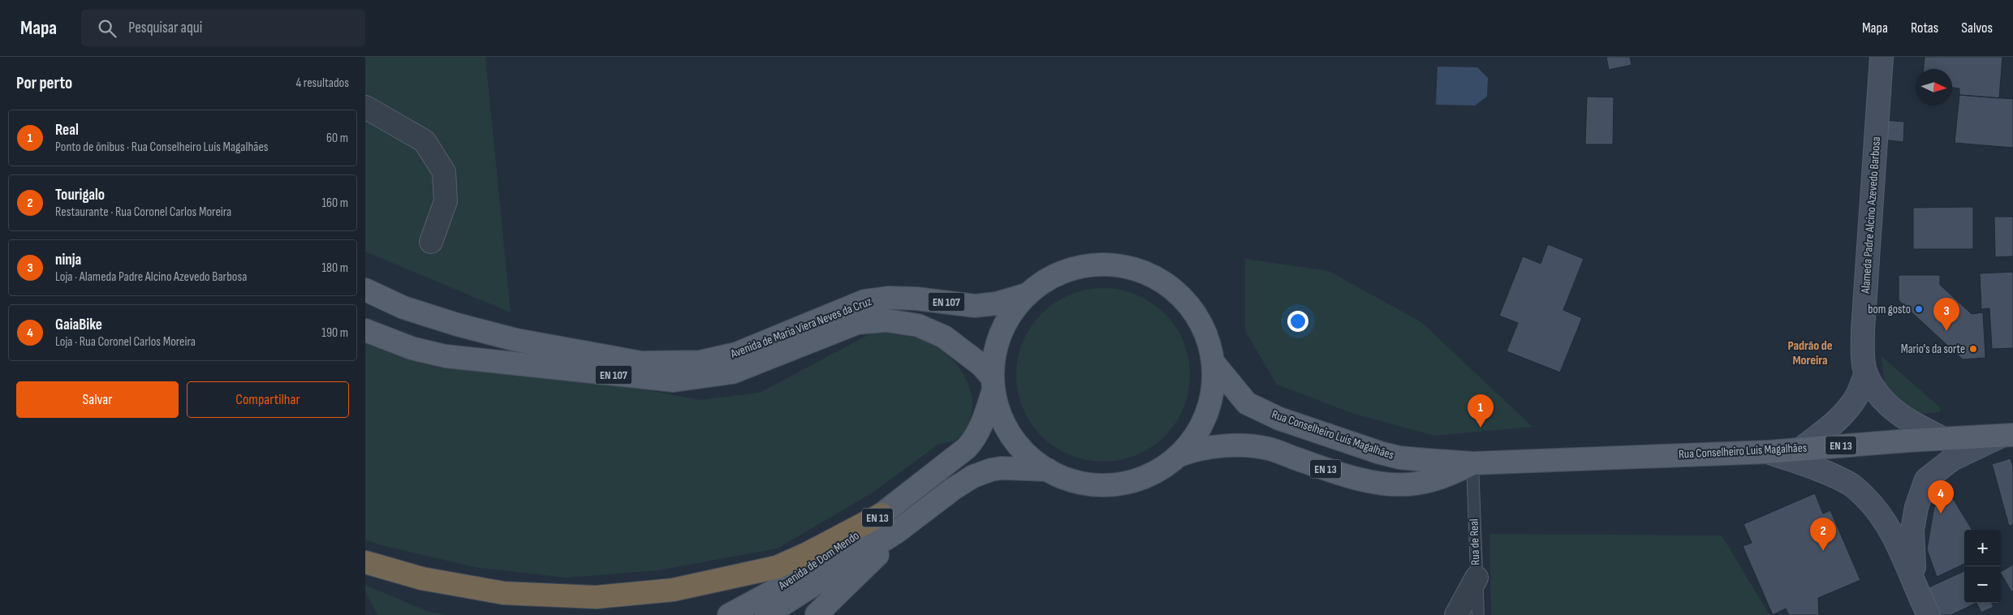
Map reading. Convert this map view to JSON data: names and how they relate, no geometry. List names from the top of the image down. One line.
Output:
{"streets":{"main road":["Alameda Padre Alcino Azevedo Barbosa","EN 107","Avenida de Maria Viera Neves da Cruz","Rua Conselheiro Luís Magalhães","EN 13","Avenida de Dom Mendo"],"street":["Rua de Real"]},"crossings":[["Alameda Padre Alcino Azevedo Barbosa","Rua Conselheiro Luís Magalhães"],["Avenida de Maria Viera Neves da Cruz","EN 13"],["Avenida de Maria Viera Neves da Cruz","Avenida de Dom Mendo"],["Rua Conselheiro Luís Magalhães","EN 13"],["Rua Conselheiro Luís Magalhães","Rua de Real"],["EN 13","Avenida de Dom Mendo"]],"districts":["Padrão de Moreira"],"places":["bom gosto","Mario's da sorte"],"north":"right","page":{"header":"Mapa","search":"Pesquisar aqui","nav":["Mapa","Rotas","Salvos"],"heading":["Por perto","4 resultados"],"list":[{"mark":"1","name":"Real","note":"Ponto de ônibus · Rua Conselheiro Luís Magalhães","value":"60 m"},{"mark":"2","name":"Tourigalo","note":"Restaurante · Rua Coronel Carlos Moreira","value":"160 m"},{"mark":"3","name":"ninja","note":"Loja · Alameda Padre Alcino Azevedo Barbosa","value":"180 m"},{"mark":"4","name":"GaiaBike","note":"Loja · Rua Coronel Carlos Moreira","value":"190 m"}],"pins":["3","1","4","2"],"buttons":["Salvar","Compartilhar"],"map_buttons":["+","−"]}}
